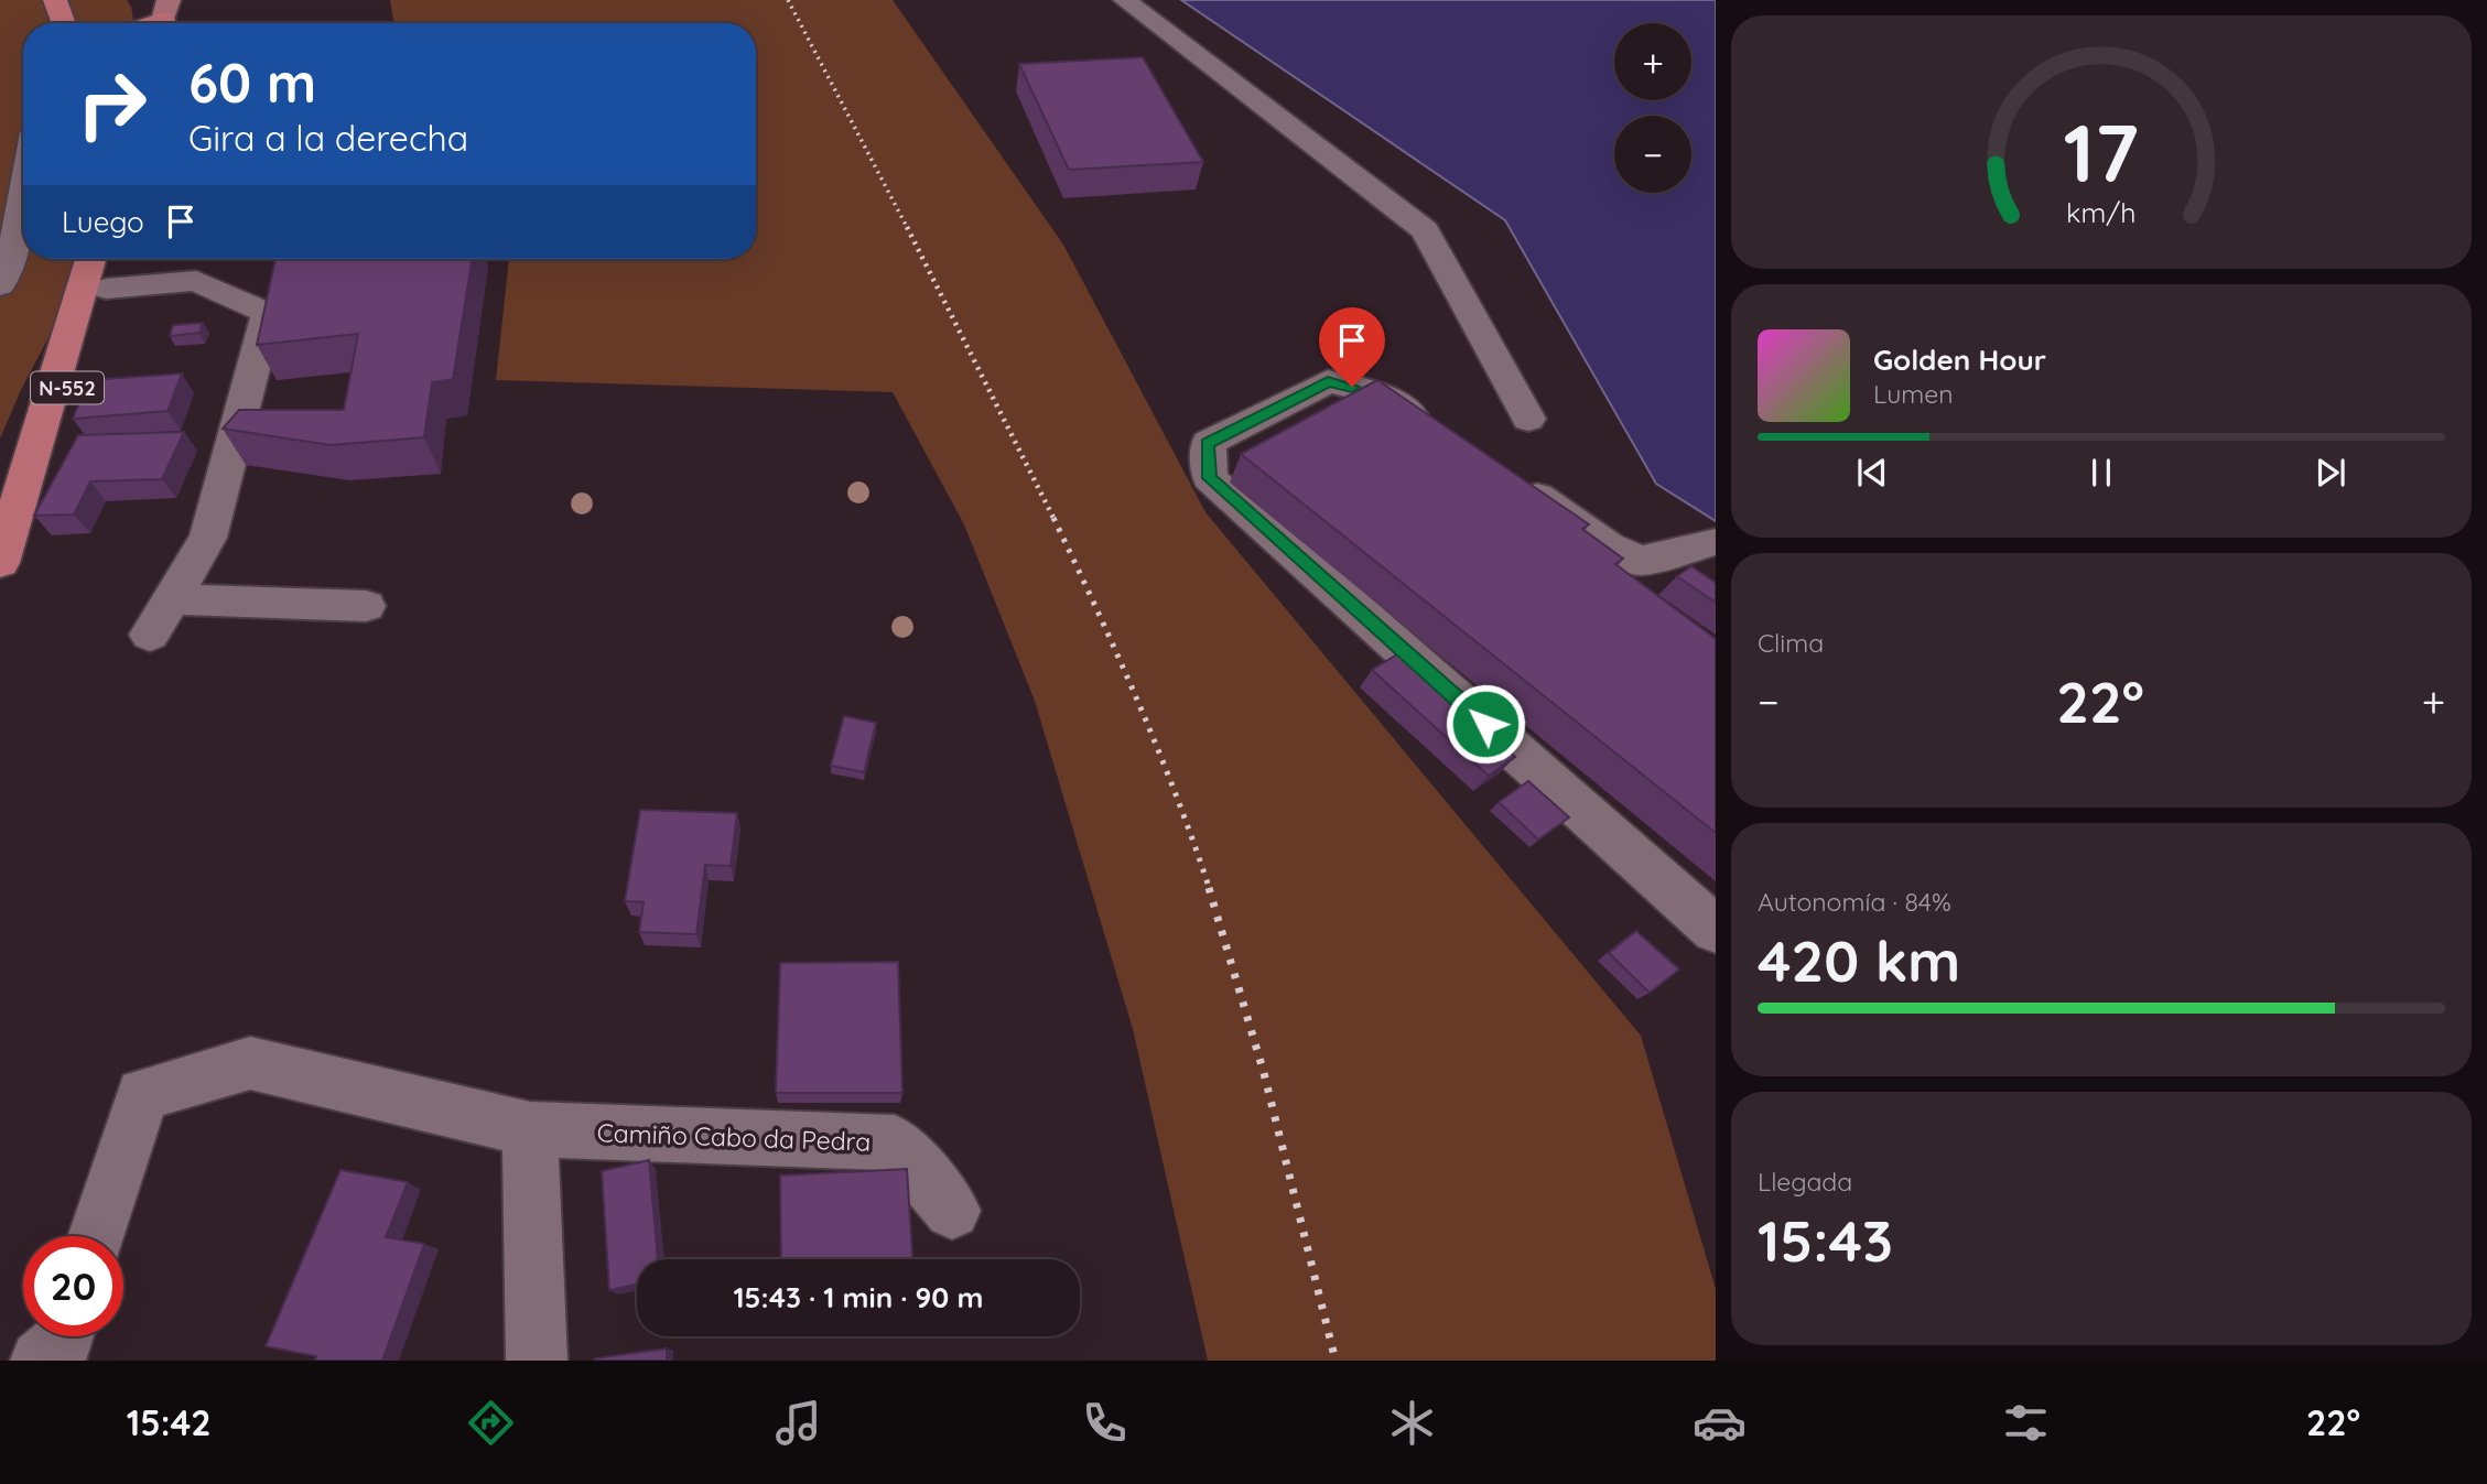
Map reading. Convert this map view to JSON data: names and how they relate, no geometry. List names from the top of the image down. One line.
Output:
{"streets":{"highway":["N-552"],"street":["Camiño Cabo da Pedra"]},"page":{"map_buttons":["+","−"],"turn":["60 m","Gira a la derecha"],"then":"Luego","song":["Golden Hour","Lumen"],"tile":["Clima",["Autonomía · 84%","420 km"],["Llegada","15:43"]],"heat":["−","22°","+"],"limit":"20","trip":"15:43 · 1 min · 90 m","tabs":["15:42","22°"],"gauge":["17","km/h"]}}
